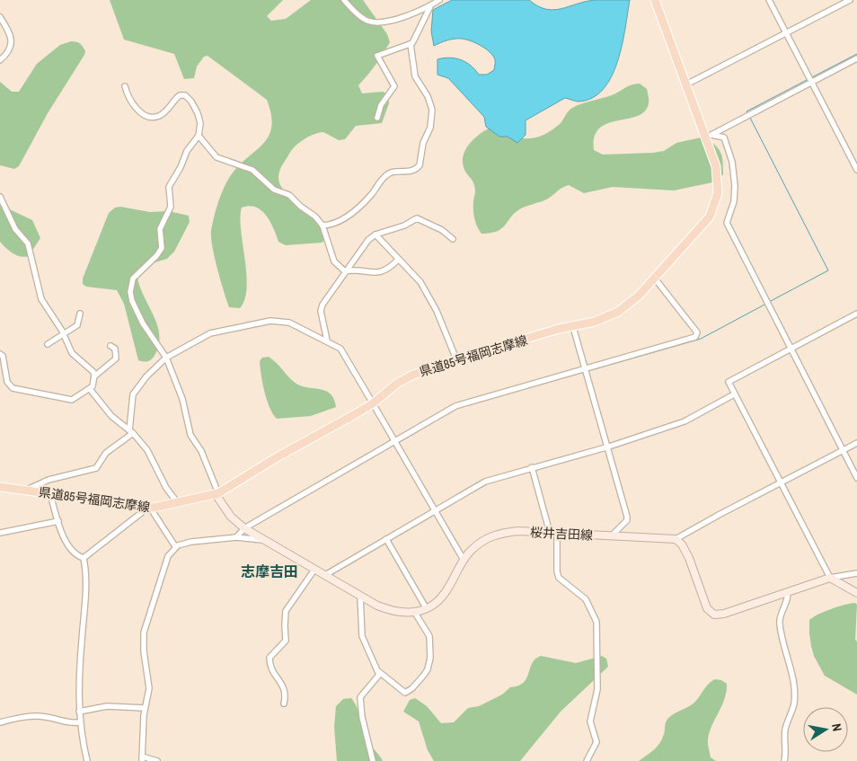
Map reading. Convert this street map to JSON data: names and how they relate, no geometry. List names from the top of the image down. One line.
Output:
{"streets":{"main road":["県道85号福岡志摩線","桜井吉田線"]},"crossings":[["県道85号福岡志摩線","桜井吉田線"]],"districts":["志摩吉田"],"north":"right"}
